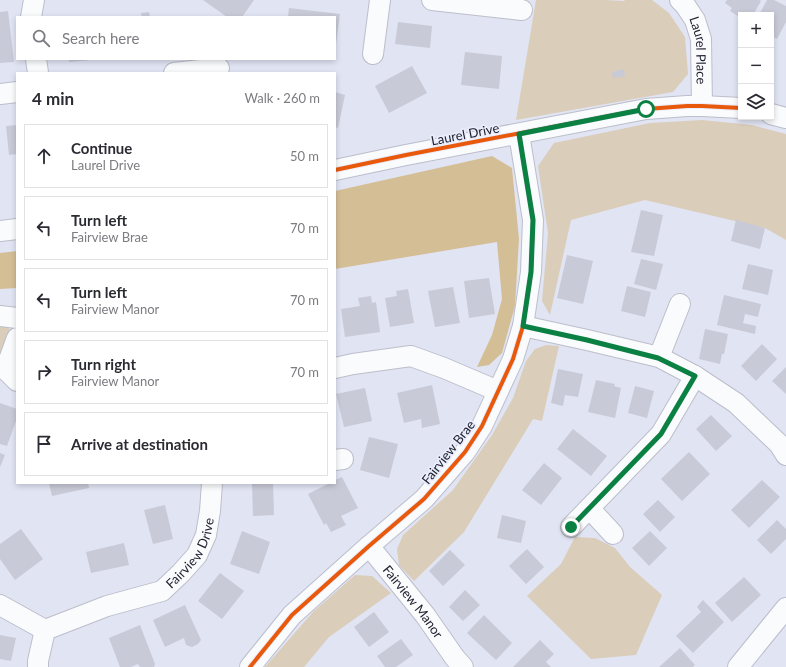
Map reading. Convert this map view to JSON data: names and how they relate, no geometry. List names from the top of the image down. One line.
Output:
{"streets":{"street":["Laurel Place","Laurel Drive","Fairview Brae","Fairview Drive","Fairview Manor"]},"crossings":[["Laurel Place","Laurel Drive"],["Laurel Drive","Fairview Brae"],["Fairview Brae","Fairview Manor"]],"page":{"map_buttons":["+","−"],"search":"Search here","heading":["4 min","Walk · 260 m"],"list":[["Continue","Laurel Drive","50 m"],["Turn left","Fairview Brae","70 m"],["Turn left","Fairview Manor","70 m"],["Turn right","Fairview Manor","70 m"],"Arrive at destination"]}}
